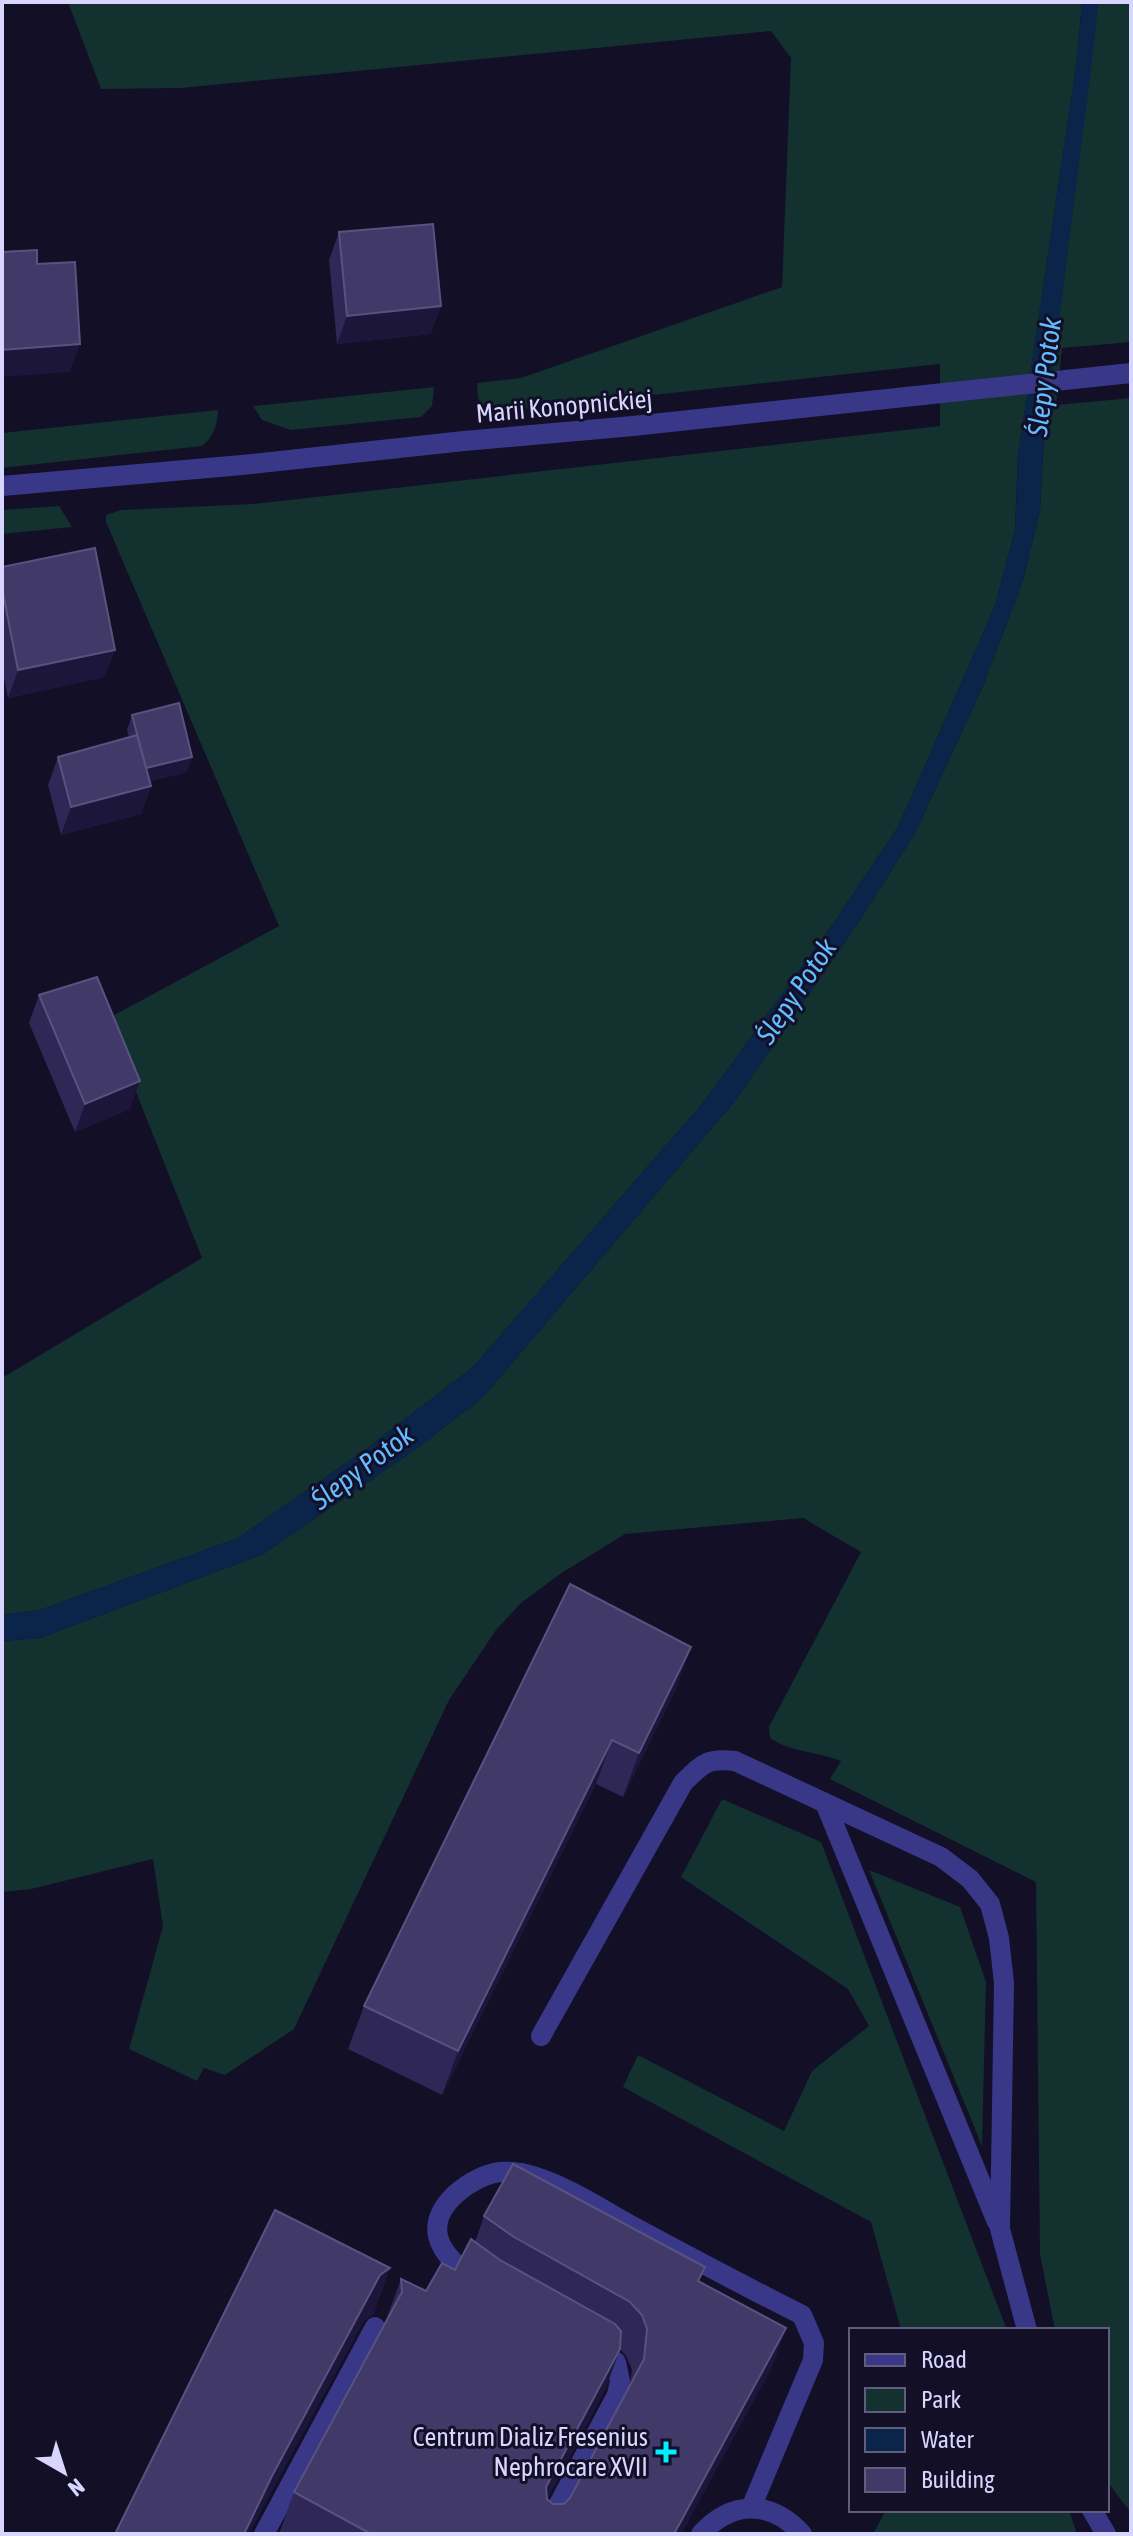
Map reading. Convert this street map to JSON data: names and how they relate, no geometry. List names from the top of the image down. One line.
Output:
{"streets":{"street":["Marii Konopnickiej"]},"water":["Ślepy Potok"],"places":{"health":["Centrum Dializ Fresenius Nephrocare XVII"]},"legend":["Road","Park","Water","Building"],"north":"bottom right"}
